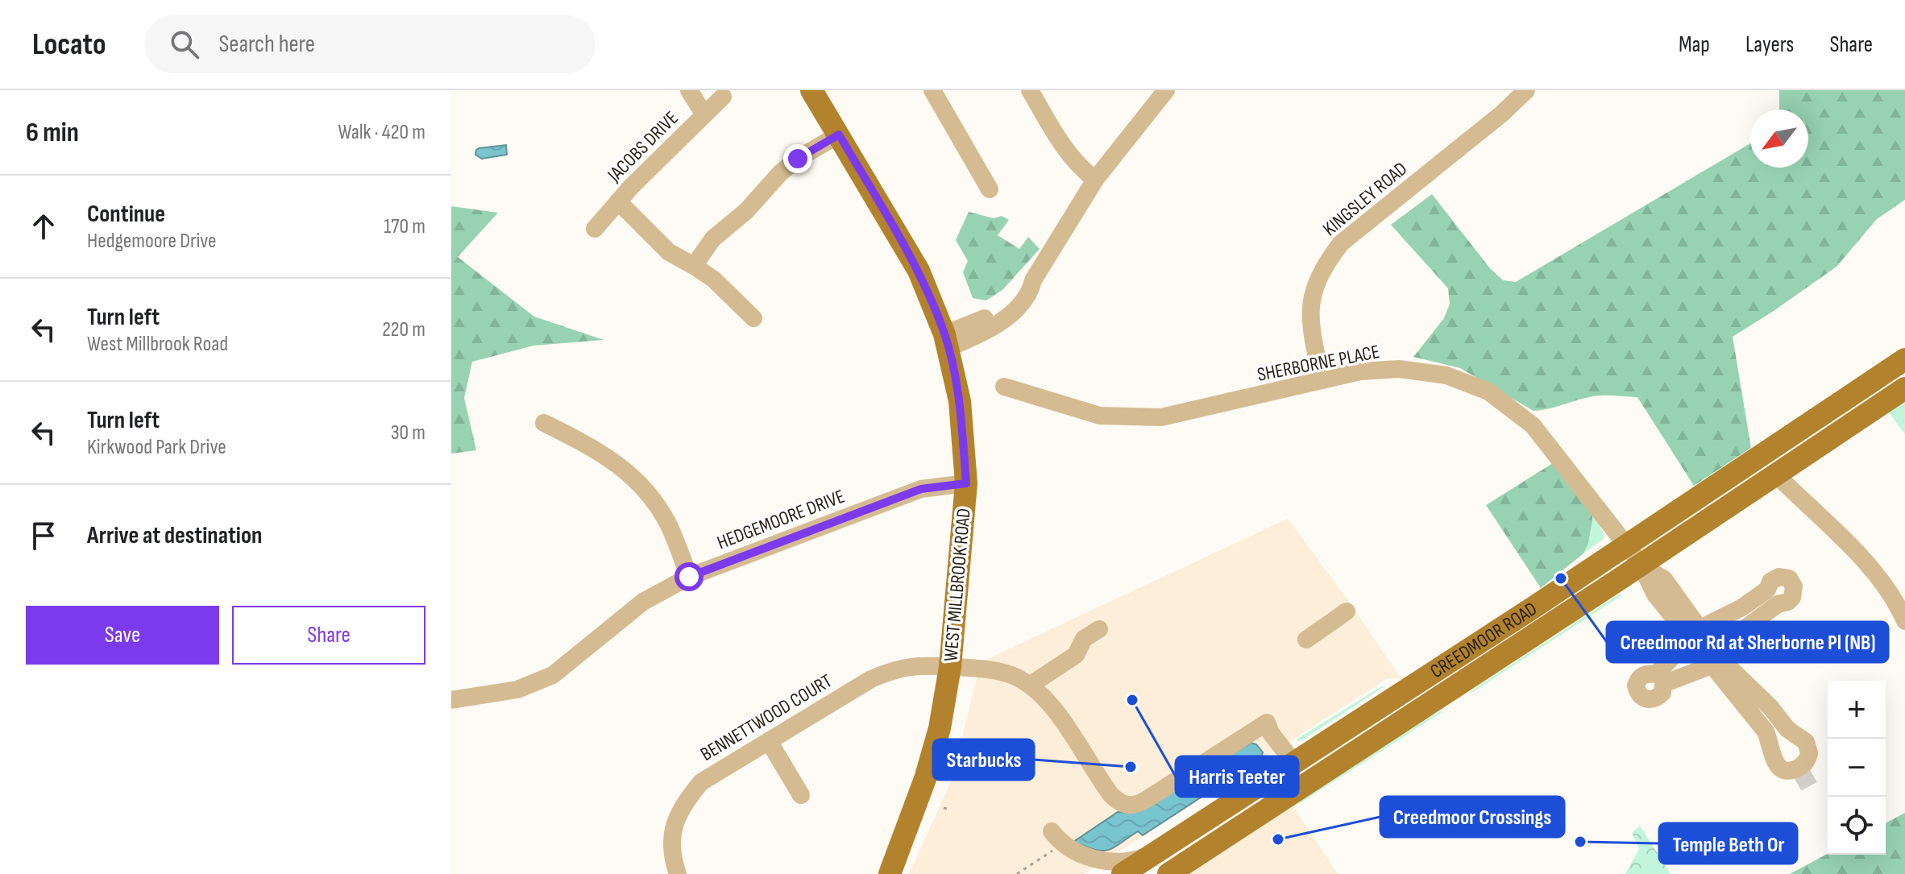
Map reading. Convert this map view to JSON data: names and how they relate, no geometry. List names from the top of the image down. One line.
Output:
{"streets":{"main road":["WEST MILLBROOK ROAD","CREEDMOOR ROAD"],"street":["JACOBS DRIVE","KINGSLEY ROAD","SHERBORNE PLACE","HEDGEMOORE DRIVE","BENNETTWOOD COURT"]},"crossings":[["KINGSLEY ROAD","SHERBORNE PLACE"],["SHERBORNE PLACE","CREEDMOOR ROAD"],["HEDGEMOORE DRIVE","WEST MILLBROOK ROAD"],["WEST MILLBROOK ROAD","BENNETTWOOD COURT"]],"places":["Creedmoor Rd at Sherborne Pl (NB)","Harris Teeter","Starbucks","Creedmoor Crossings","Temple Beth Or"],"north":"bottom left","page":{"header":"Locato","search":"Search here","nav":["Map","Layers","Share"],"heading":["6 min","Walk · 420 m"],"list":[["Continue","Hedgemoore Drive","170 m"],["Turn left","West Millbrook Road","220 m"],["Turn left","Kirkwood Park Drive","30 m"],"Arrive at destination"],"buttons":["Save","Share"],"map_buttons":["+","−"]}}
